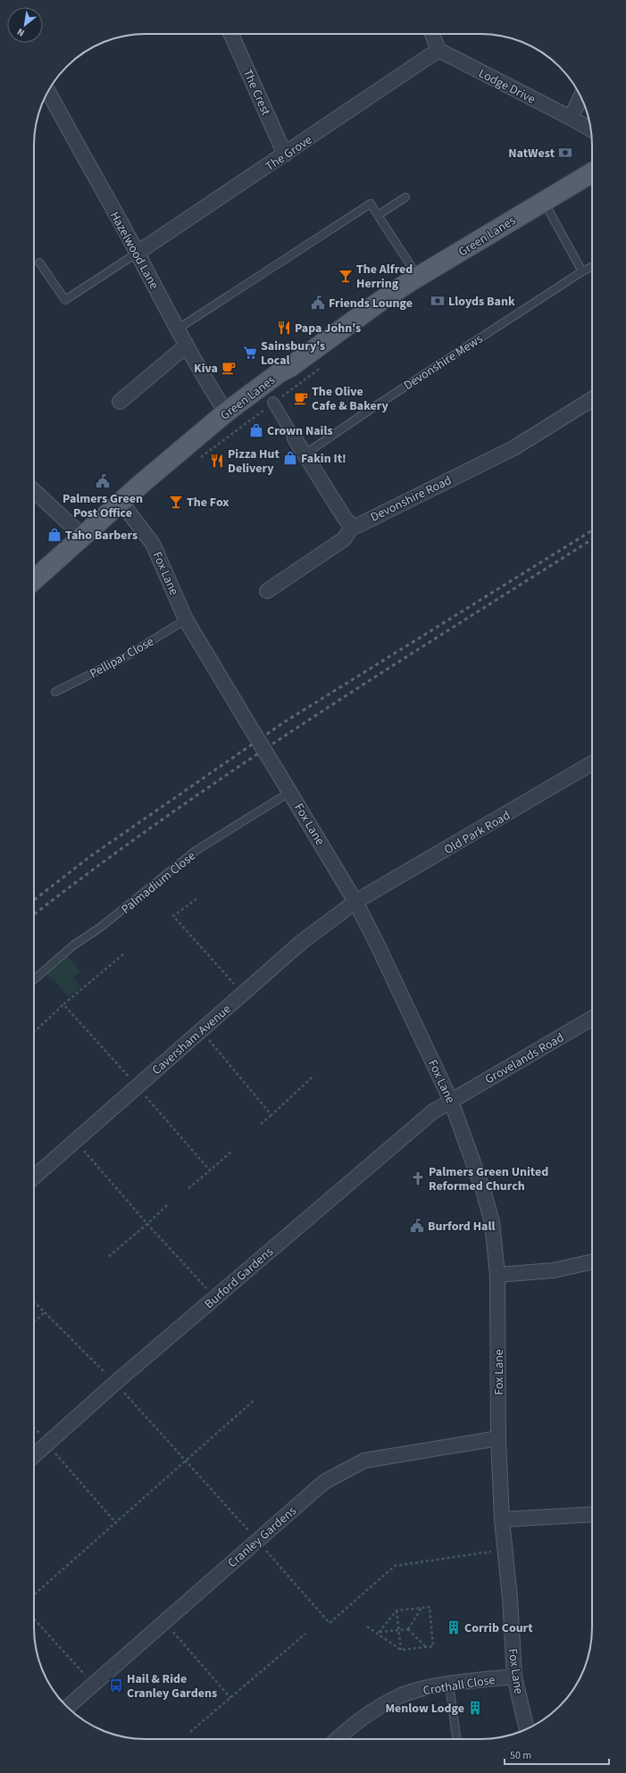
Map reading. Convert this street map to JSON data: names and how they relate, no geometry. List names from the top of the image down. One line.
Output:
{"streets":{"main road":["Green Lanes"],"street":["Lodge Drive","The Crest","The Grove","Hazelwood Lane","Devonshire Road","Fox Lane","Old Park Road","Caversham Avenue","Grovelands Road","Burford Gardens","Cranley Gardens","Crothall Close"],"lane":["Devonshire Mews","Pellipar Close","Palmadium Close"]},"crossings":[["Lodge Drive","The Grove"],["The Crest","The Grove"],["The Grove","Hazelwood Lane"],["Green Lanes","Hazelwood Lane"],["Green Lanes","Fox Lane"],["Fox Lane","Pellipar Close"],["Fox Lane","Old Park Road"],["Fox Lane","Palmadium Close"],["Fox Lane","Caversham Avenue"],["Fox Lane","Grovelands Road"],["Fox Lane","Burford Gardens"],["Fox Lane","Cranley Gardens"],["Fox Lane","Crothall Close"],["Old Park Road","Caversham Avenue"],["Grovelands Road","Burford Gardens"]],"places":{"bank":["NatWest","Lloyds Bank"],"bar":["The Alfred Herring","The Fox"],"public building":["Friends Lounge","Palmers Green Post Office","Burford Hall"],"restaurant":["Papa John's","Pizza Hut Delivery"],"supermarket":["Sainsbury's Local"],"cafe":["Kiva","The Olive Cafe & Bakery"],"shop":["Crown Nails","Fakin It!","Taho Barbers"],"church":["Palmers Green United Reformed Church"],"building":["Corrib Court","Menlow Lodge"],"bus stop":["Hail & Ride Cranley Gardens"]},"scale_bar":"50 m","north":"bottom left"}
